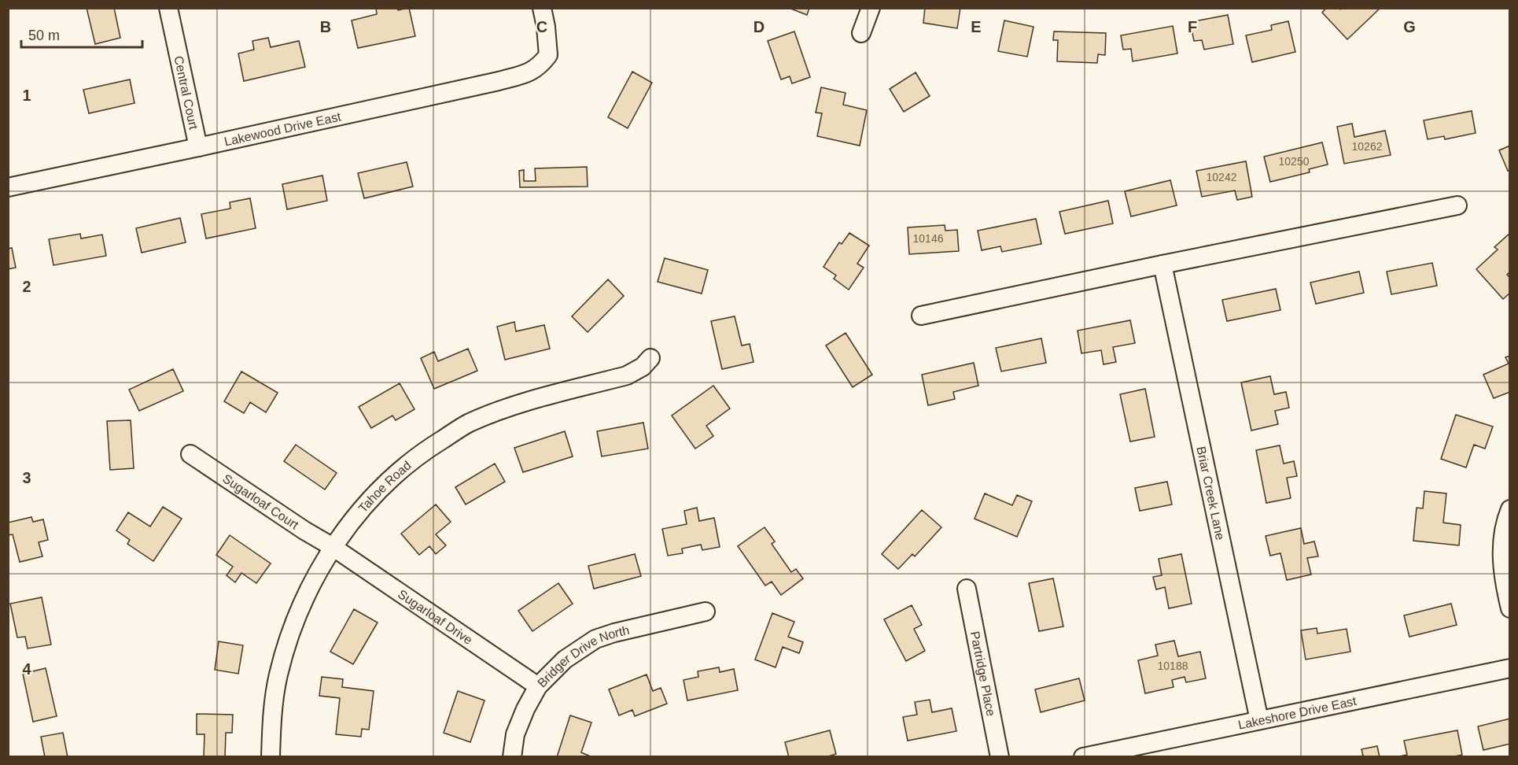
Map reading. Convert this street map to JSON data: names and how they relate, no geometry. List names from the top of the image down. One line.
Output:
{"streets":{"street":["Central Court","Lakewood Drive East","Tahoe Road","Briar Creek Lane","Sugarloaf Court","Sugarloaf Drive","Bridger Drive North","Partridge Place","Lakeshore Drive East"]},"crossings":[["Central Court","Lakewood Drive East"],["Tahoe Road","Sugarloaf Court"],["Tahoe Road","Sugarloaf Drive"],["Briar Creek Lane","Lakeshore Drive East"],["Sugarloaf Court","Sugarloaf Drive"],["Sugarloaf Drive","Bridger Drive North"]],"house_numbers":["10262","10250","10242","10146","10188"],"scale_bar":"50 m","grid":{"columns":["B","C","D","E","F","G"],"rows":["1","2","3","4"]}}
